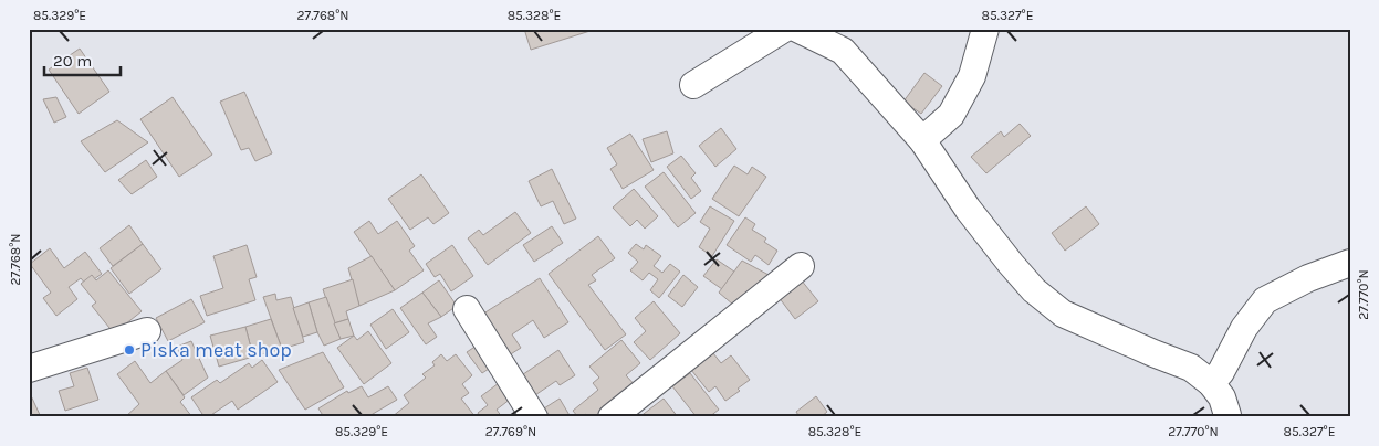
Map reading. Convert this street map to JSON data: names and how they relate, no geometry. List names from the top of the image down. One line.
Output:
{"places":["Piska meat shop"],"scale_bar":"20 m","coordinates":["85.329°E","27.768°N","85.328°E","85.327°E","27.770°N","27.769°N"]}
